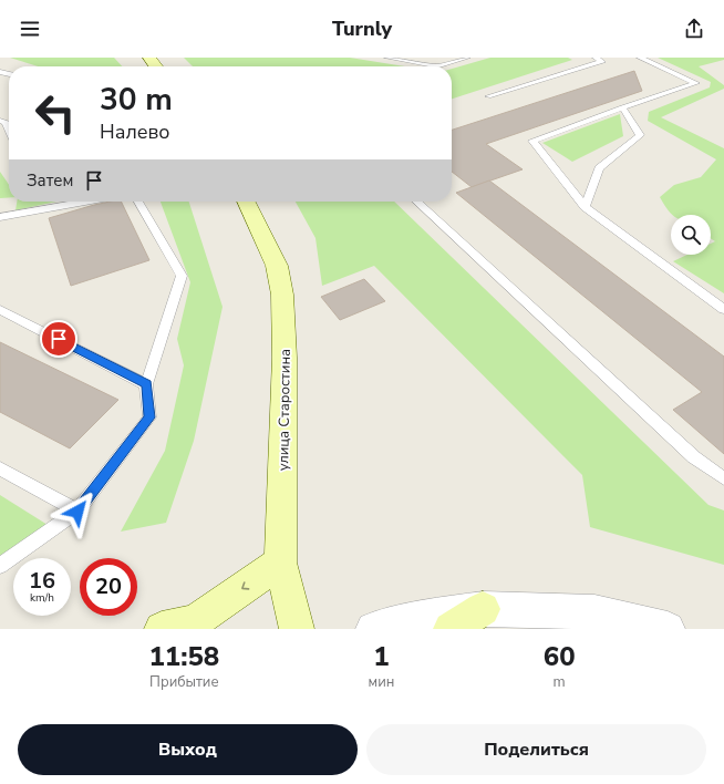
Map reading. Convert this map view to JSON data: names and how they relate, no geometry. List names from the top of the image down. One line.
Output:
{"streets":{"main road":["улица Старостина"]},"page":{"header":"Turnly","turn":["30 m","Налево"],"then":"Затем","speed":"16 km/h","limit":"20","eta":["11:58","Прибытие","1","мин","60","m"],"buttons":["Выход","Поделиться"]}}
